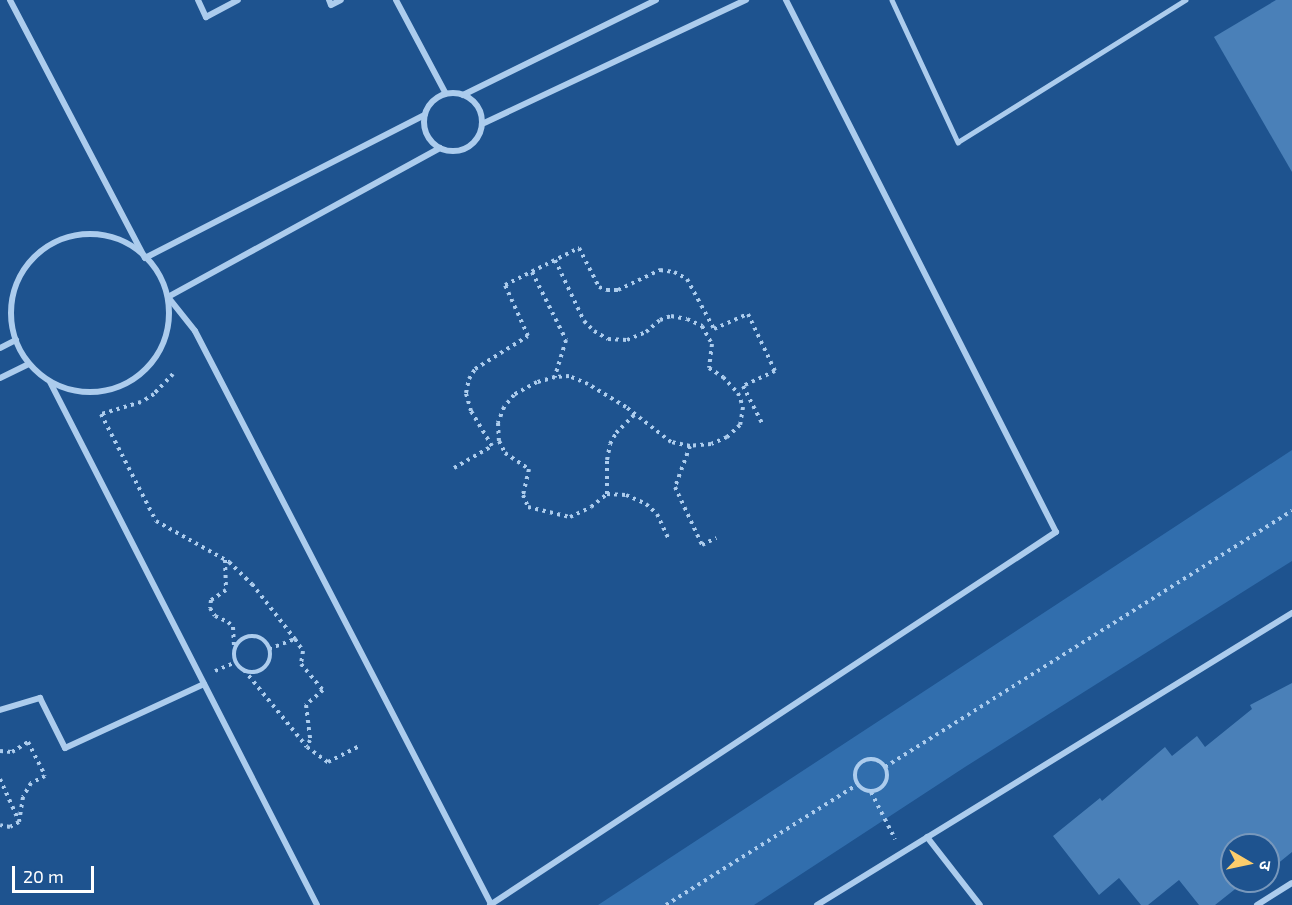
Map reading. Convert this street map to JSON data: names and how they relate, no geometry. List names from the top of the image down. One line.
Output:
{"scale_bar":"20 m","north":"right"}
